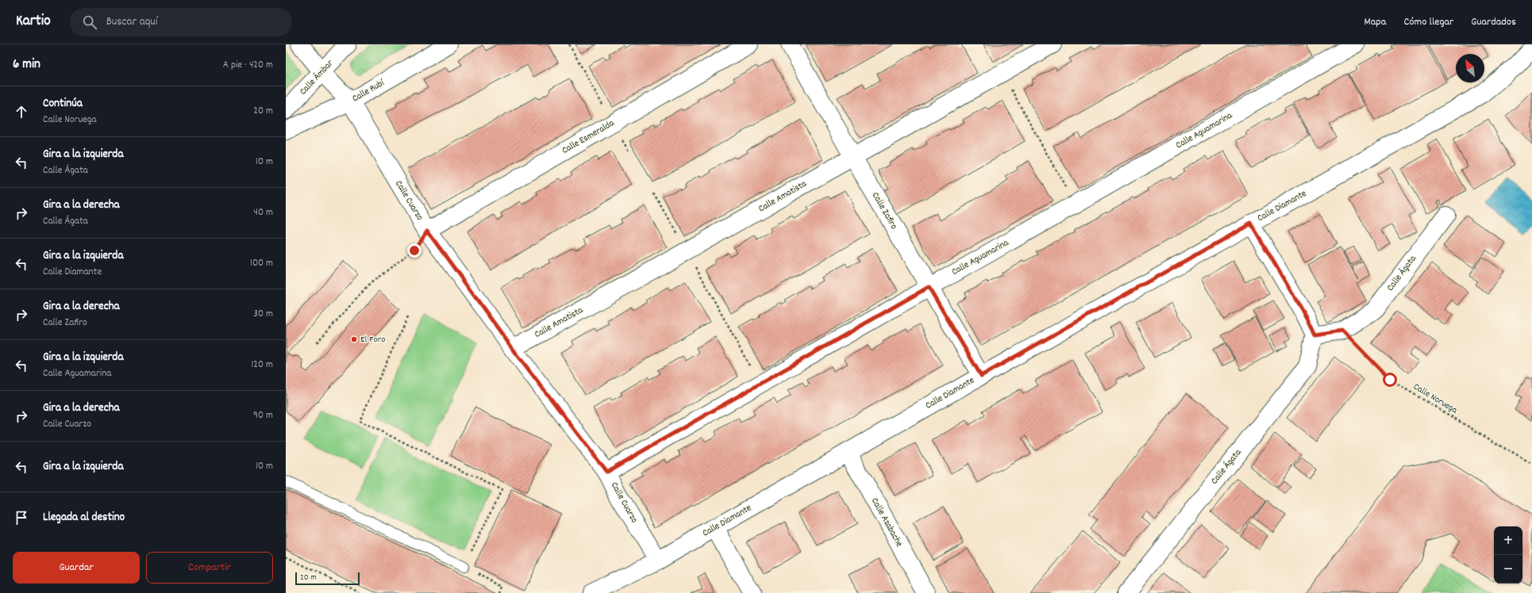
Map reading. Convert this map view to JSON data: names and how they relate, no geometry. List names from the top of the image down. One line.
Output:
{"streets":{"street":["Calle Ámbar","Calle Rubí","Calle Aguamarina","Calle Esmeralda","Calle Amatista","Calle Cuarzo","Calle Diamante","Calle Zafiro","Calle Ágata","Calle Azabache"],"path":["Calle Noruega"]},"crossings":[["Calle Ámbar","Calle Cuarzo"],["Calle Rubí","Calle Cuarzo"],["Calle Aguamarina","Calle Cuarzo"],["Calle Aguamarina","Calle Zafiro"],["Calle Esmeralda","Calle Cuarzo"],["Calle Amatista","Calle Cuarzo"],["Calle Amatista","Calle Zafiro"],["Calle Cuarzo","Calle Diamante"],["Calle Diamante","Calle Zafiro"],["Calle Diamante","Calle Azabache"],["Calle Ágata","Calle Noruega"]],"places":["El Foro"],"scale_bar":"20 m","north":"top left","page":{"header":"Kartio","search":"Buscar aquí","nav":["Mapa","Cómo llegar","Guardados"],"heading":["6 min","A pie · 420 m"],"list":[["Continúa","Calle Noruega","20 m"],["Gira a la izquierda","Calle Ágata","10 m"],["Gira a la derecha","Calle Ágata","40 m"],["Gira a la izquierda","Calle Diamante","100 m"],["Gira a la derecha","Calle Zafiro","30 m"],["Gira a la izquierda","Calle Aguamarina","120 m"],["Gira a la derecha","Calle Cuarzo","90 m"],["Gira a la izquierda","10 m"],"Llegada al destino"],"map_buttons":["+","−"],"buttons":["Guardar","Compartir"],"scale":"20 m"}}
